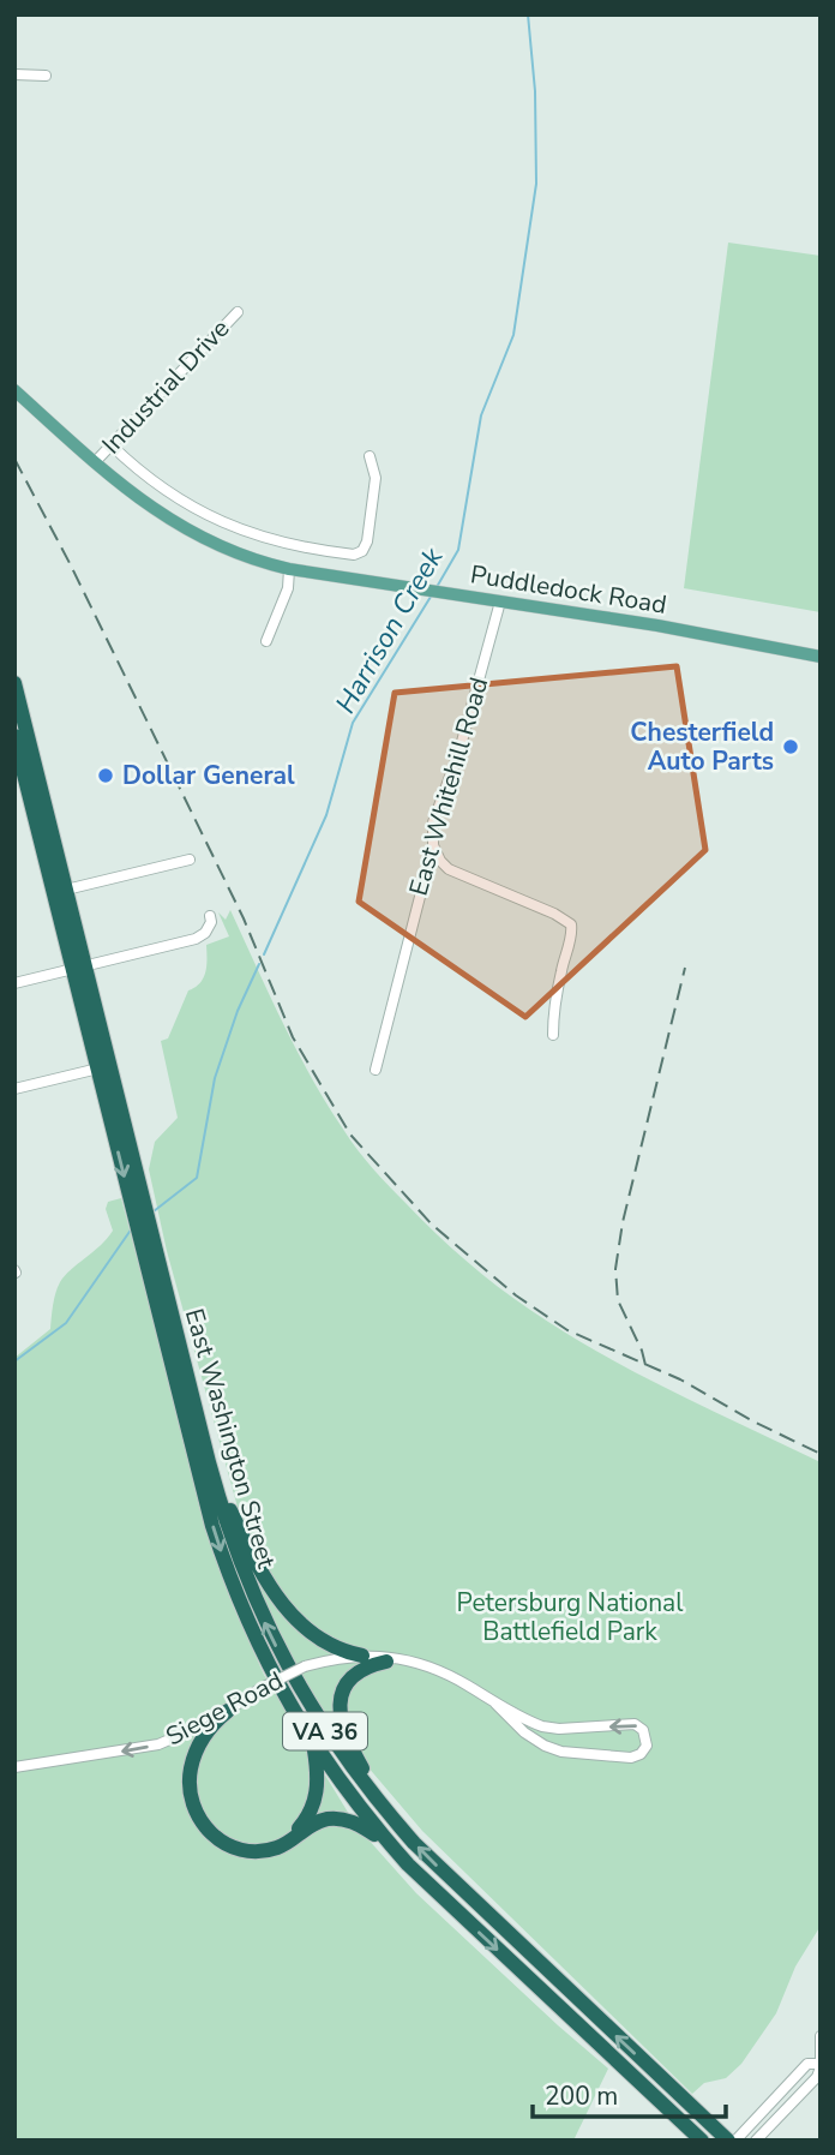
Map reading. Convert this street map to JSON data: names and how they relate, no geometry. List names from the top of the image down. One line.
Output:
{"streets":{"highway":["East Washington Street","VA 36"],"main road":["Puddledock Road"],"street":["Industrial Drive","East Whitehill Road","Siege Road"]},"crossings":[["Industrial Drive","Puddledock Road"],["Puddledock Road","East Whitehill Road"]],"water":["Harrison Creek"],"parks":["Petersburg National Battlefield Park"],"places":["Chesterfield Auto Parts","Dollar General"],"scale_bar":"200 m"}
